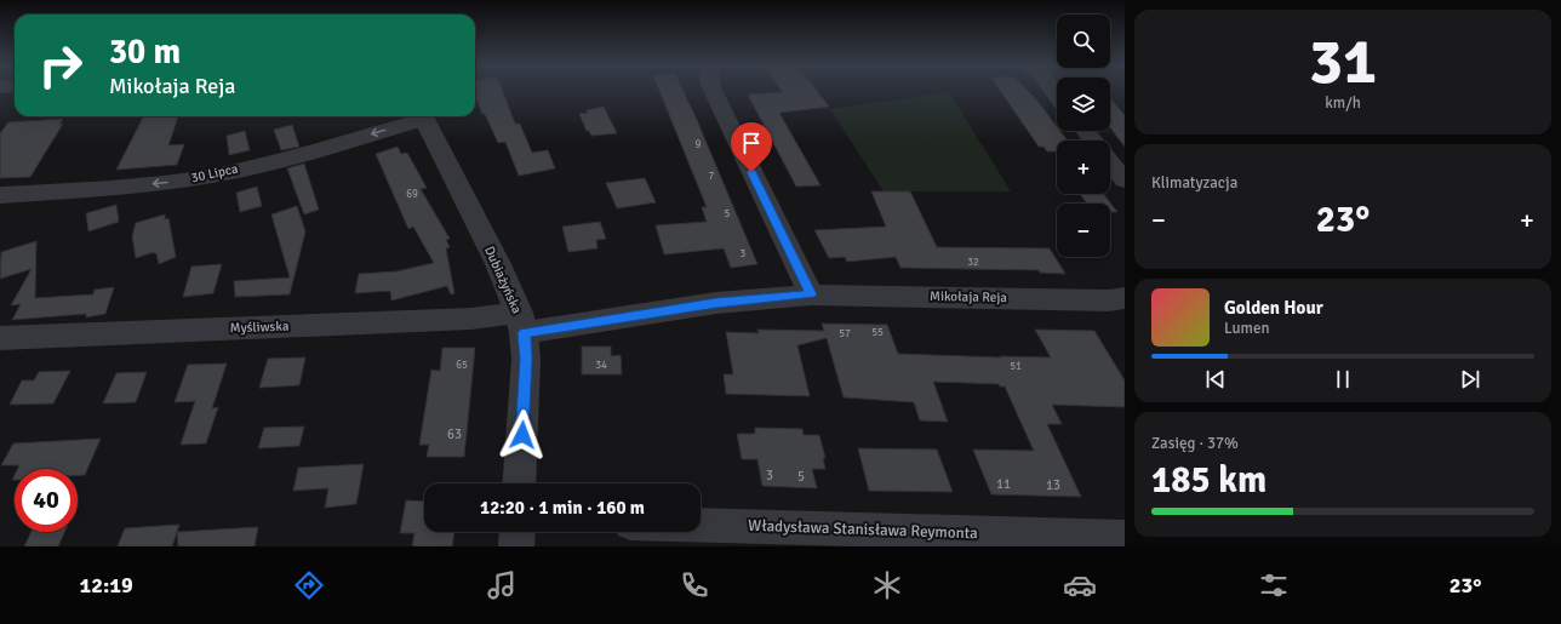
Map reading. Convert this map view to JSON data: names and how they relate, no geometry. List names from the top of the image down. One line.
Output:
{"streets":{"street":["30 Lipca","Dubiażyńska","Mikołaja Reja","Myśliwska","Władysława Stanisława Reymonta"]},"crossings":[["Dubiażyńska","Mikołaja Reja"],["Dubiażyńska","Myśliwska"],["Mikołaja Reja","Myśliwska"]],"one_way":["30 Lipca"],"house_numbers":["9","7","69","5","3","32","55","57","65","34","51","63","3","5","11","13"],"page":{"tile":[["31","km/h"],"Klimatyzacja",["Zasięg · 37%","185 km"]],"map_buttons":["+","−"],"turn":["30 m","Mikołaja Reja"],"heat":["−","23°","+"],"song":["Golden Hour","Lumen"],"limit":"40","trip":"12:20 · 1 min · 160 m","tabs":["12:19","23°"]}}
